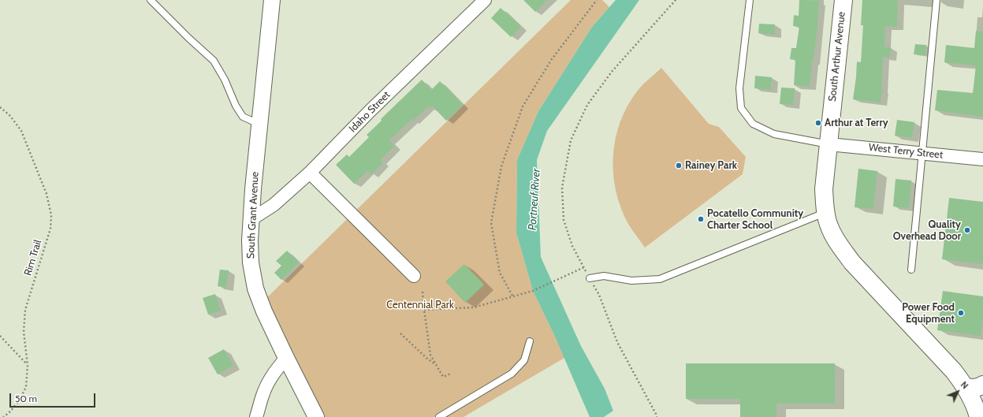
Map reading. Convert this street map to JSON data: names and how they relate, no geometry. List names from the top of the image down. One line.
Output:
{"streets":{"main road":["South Arthur Avenue"],"street":["Idaho Street","West Terry Street","South Grant Avenue"],"path":["Rim Trail"]},"crossings":[["South Arthur Avenue","West Terry Street"],["Idaho Street","South Grant Avenue"]],"water":["Portneuf River"],"parks":["Centennial Park"],"places":["Arthur at Terry","Rainey Park","Pocatello Community Charter School","Quality Overhead Door","Power Food Equipment"],"scale_bar":"50 m","north":"top right"}
